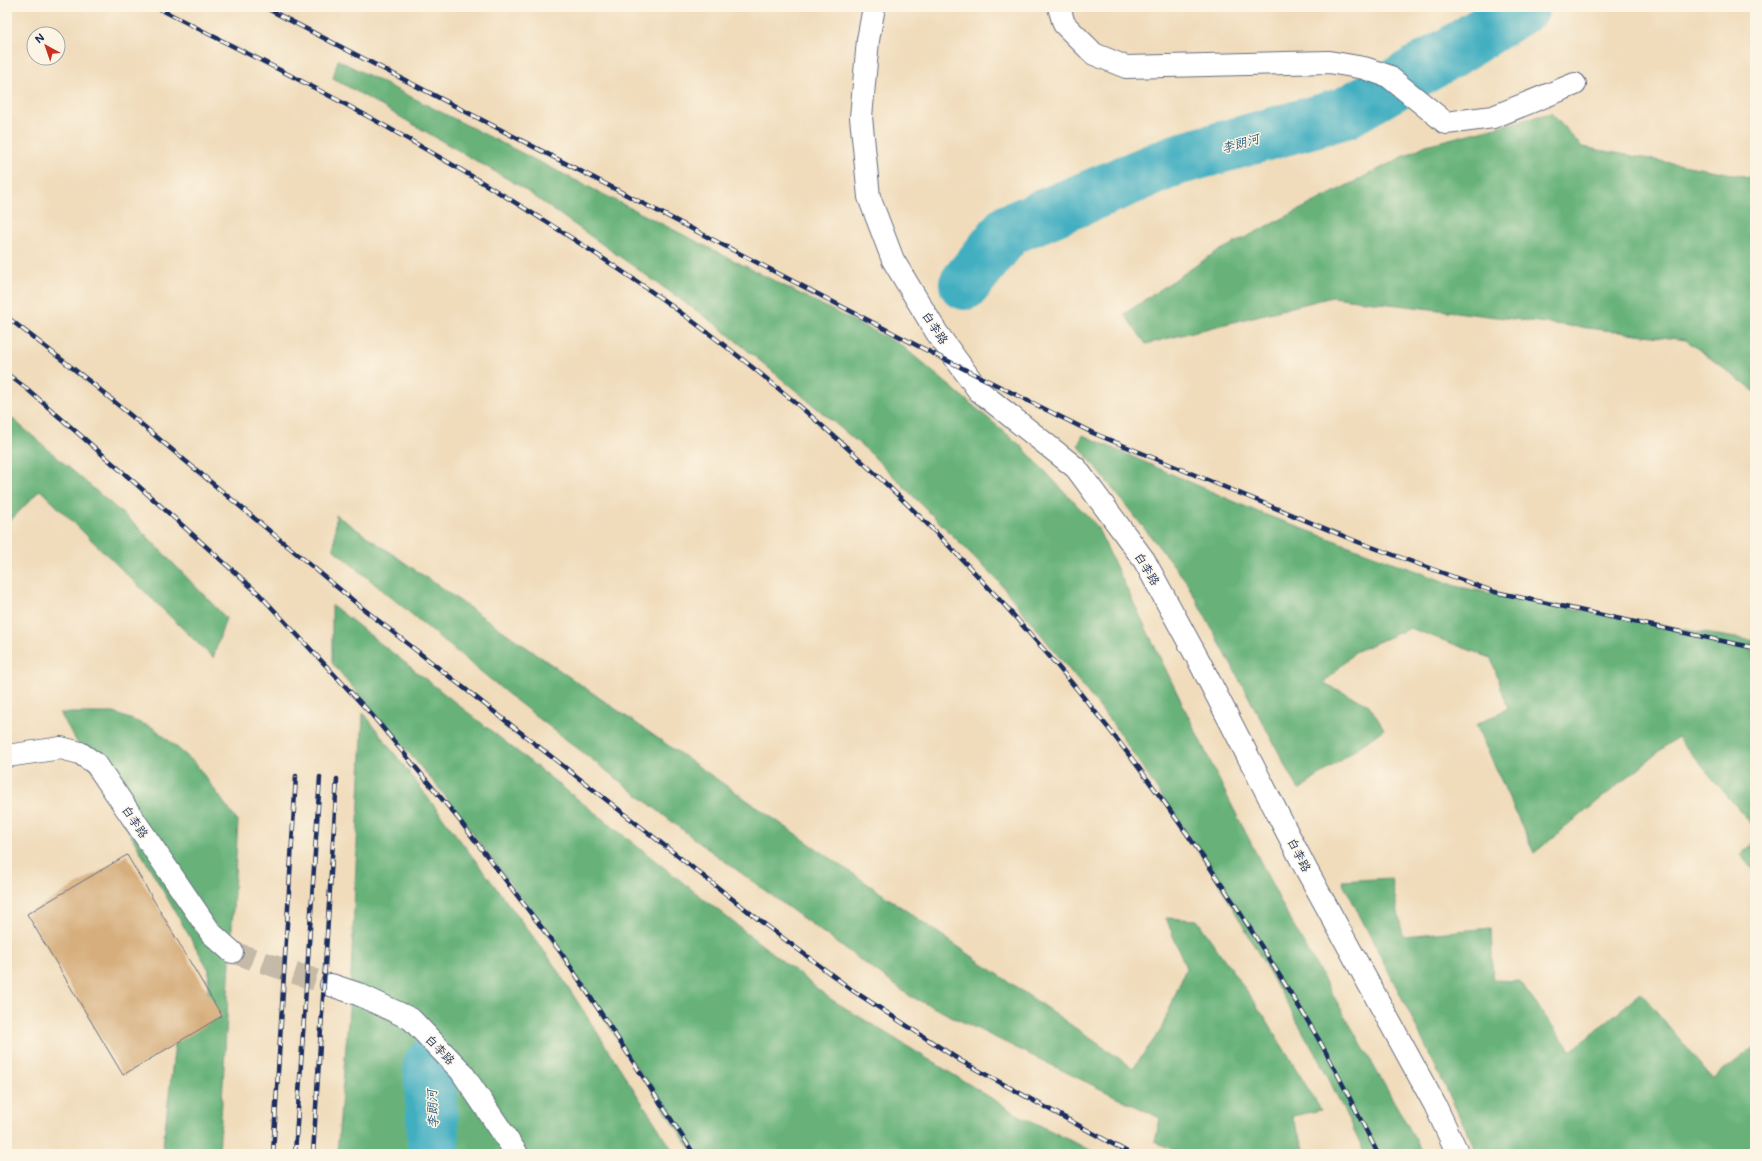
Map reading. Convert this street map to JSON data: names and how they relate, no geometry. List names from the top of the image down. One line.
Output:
{"streets":{"street":["白李路"]},"water":["李朗河"],"north":"top left"}
